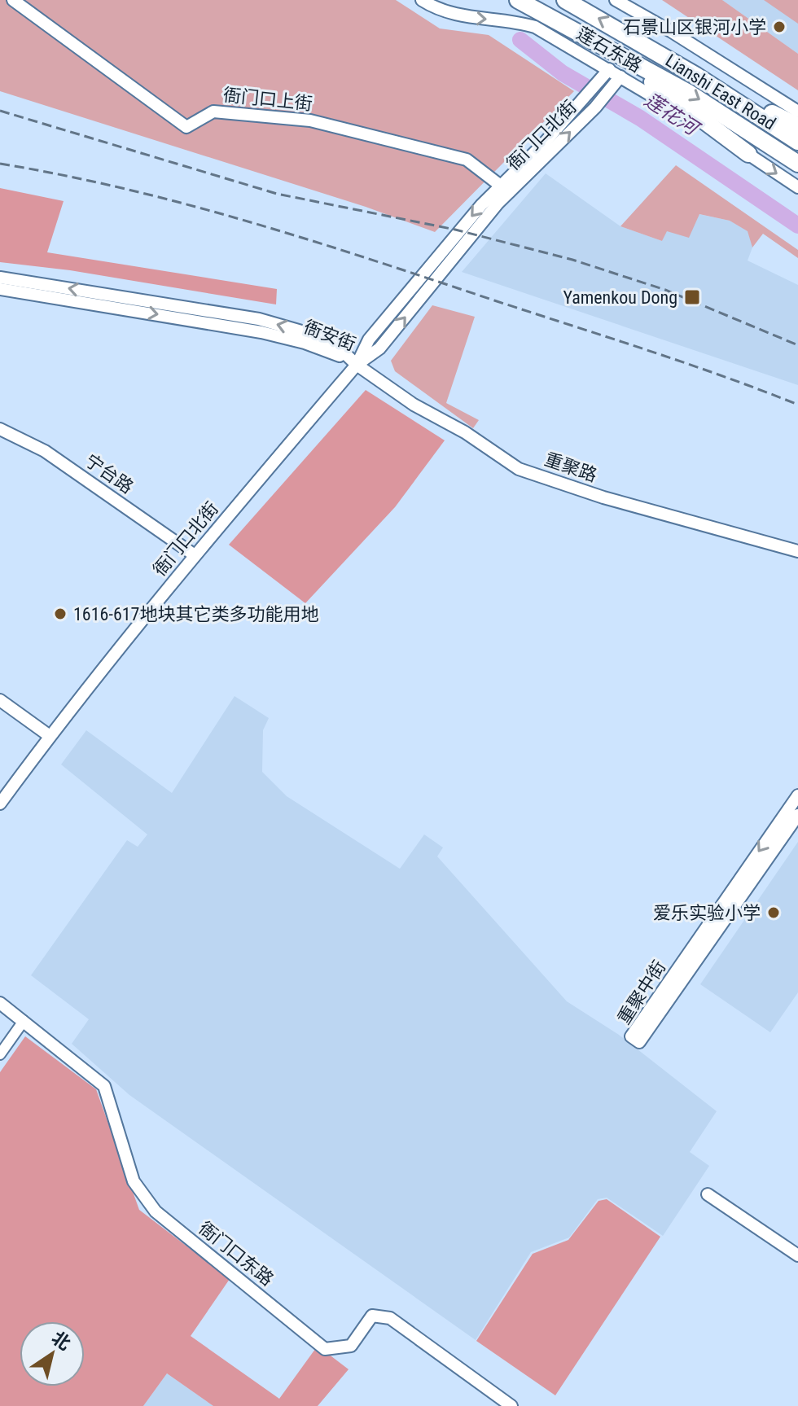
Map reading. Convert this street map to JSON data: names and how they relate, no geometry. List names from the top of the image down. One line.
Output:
{"streets":{"highway":["Lianshi East Road"],"street":["莲石东路","衙门口上街","衙门口北街","衙安街","重聚路","宁台路","重聚中街","衙门口东路"]},"crossings":[["莲石东路","衙门口北街"],["衙门口上街","衙门口北街"],["衙门口北街","衙安街"],["衙门口北街","重聚路"],["衙门口北街","宁台路"],["衙安街","重聚路"]],"one_way":["莲石东路"],"water":["莲花河"],"places":{"other":["石景山区银河小学","1616-617地块其它类多功能用地","爱乐实验小学"],"transit":["Yamenkou Dong"]},"north":"top right"}
